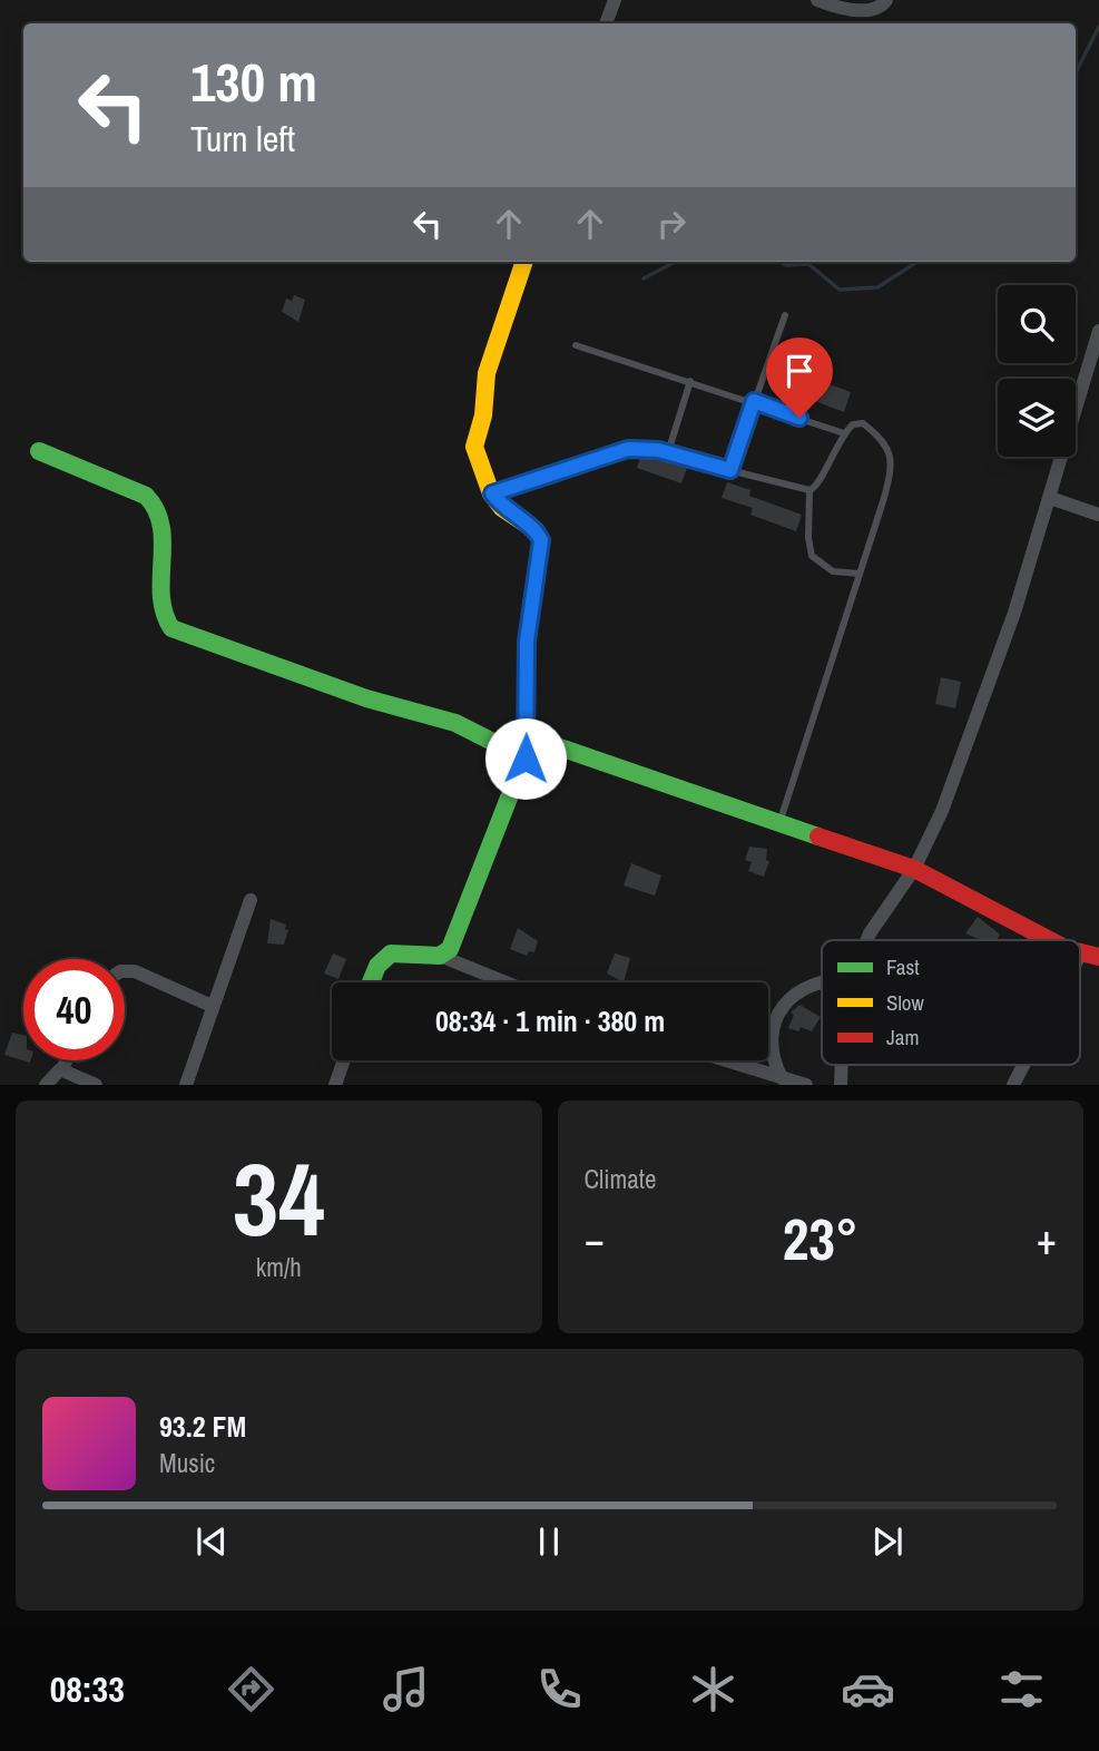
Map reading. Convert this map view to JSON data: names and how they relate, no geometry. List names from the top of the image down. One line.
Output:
{"legend":["Fast","Slow","Jam"],"page":{"turn":["130 m","Turn left"],"limit":"40","trip":"08:34 · 1 min · 380 m","tile":[["34","km/h"],"Climate"],"heat":["−","23°","+"],"song":["93.2 FM","Music"],"tabs":"08:33"}}
